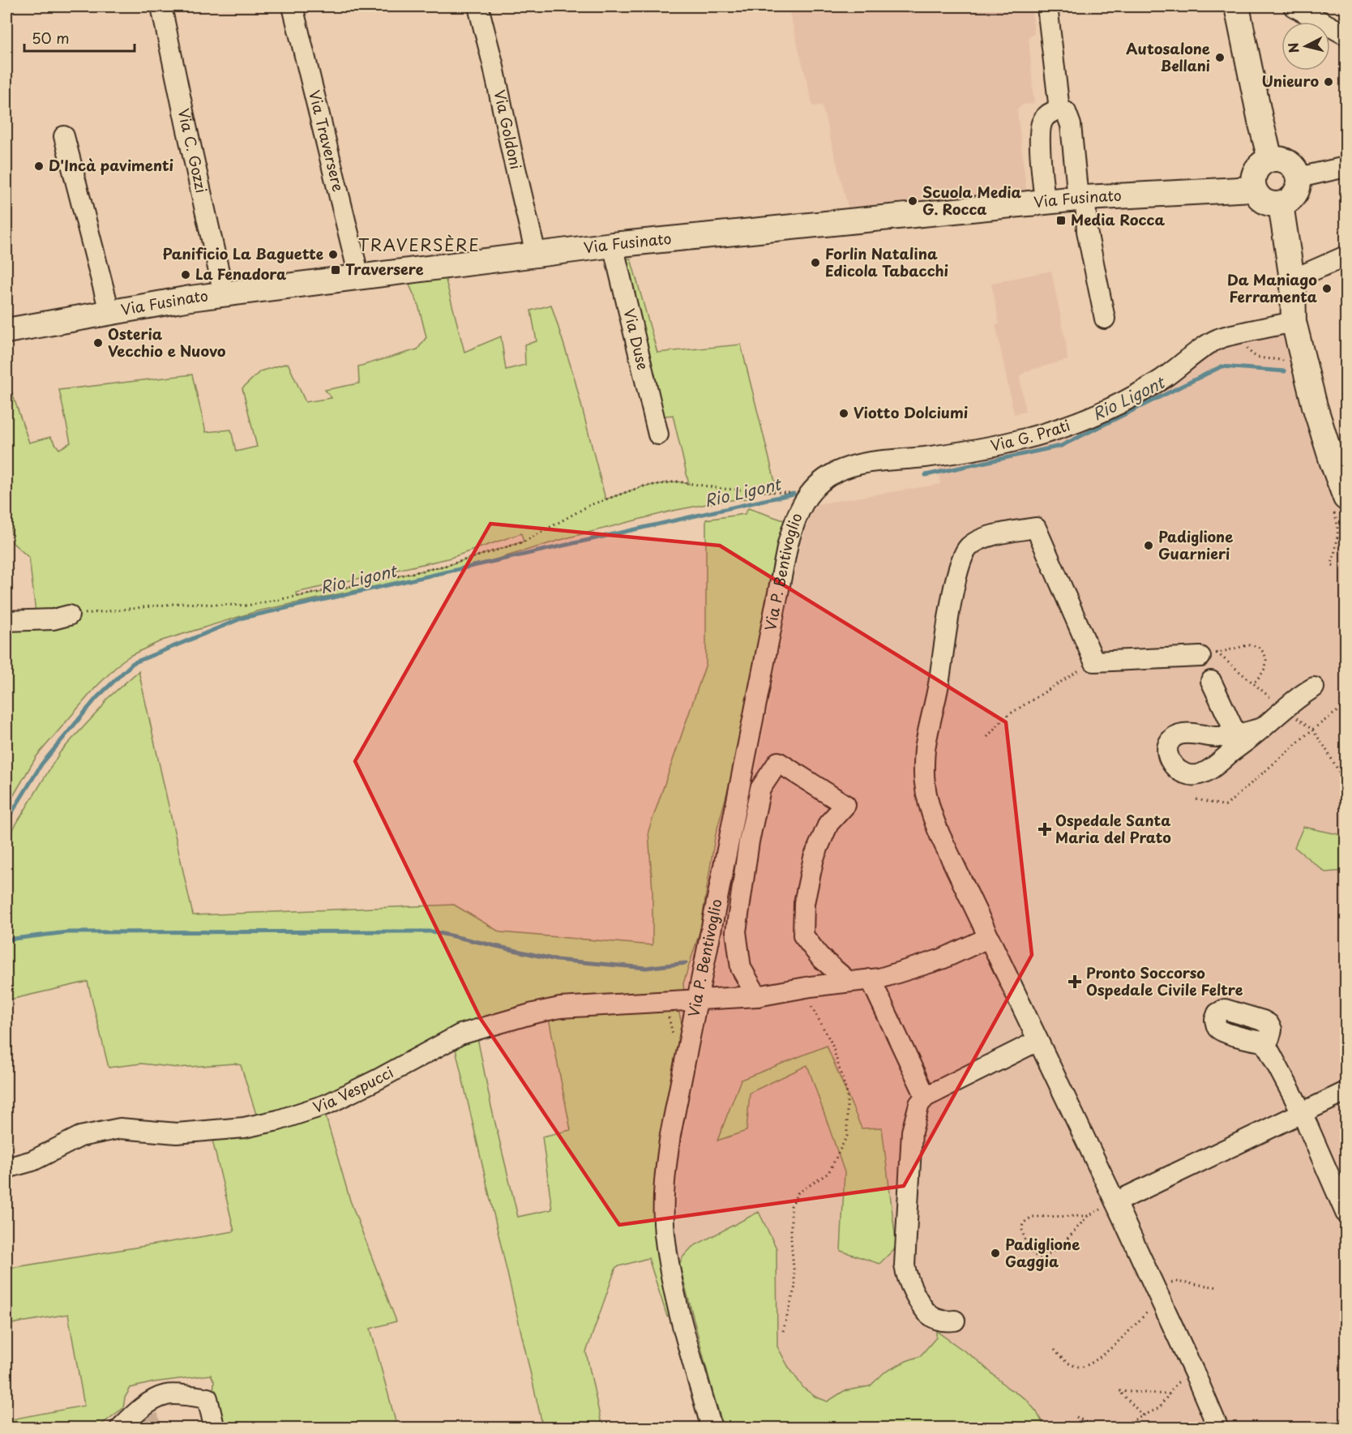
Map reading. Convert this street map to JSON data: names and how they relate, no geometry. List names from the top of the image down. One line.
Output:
{"streets":{"main road":["Via Fusinato"],"street":["Via Goldoni","Via Traversere","Via C. Gozzi","Via Duse","Via G. Prati","Via P. Bentivoglio","Via Vespucci"]},"crossings":[["Via Goldoni","Via Fusinato"],["Via Traversere","Via Fusinato"],["Via C. Gozzi","Via Fusinato"],["Via Fusinato","Via Duse"],["Via G. Prati","Via P. Bentivoglio"],["Via P. Bentivoglio","Via Vespucci"]],"districts":["TRAVERSÈRE"],"water":["Rio Ligont"],"places":{"other":["Autosalone Bellani","Unieuro","D'Incà pavimenti","Scuola Media G. Rocca","Panificio La Baguette","Forlin Natalina Edicola Tabacchi","La Fenadora","Da Maniago Ferramenta","Osteria Vecchio e Nuovo","Viotto Dolciumi","Padiglione Guarnieri","Padiglione Gaggia"],"transit":["Media Rocca","Traversere"],"health":["Ospedale Santa Maria del Prato","Pronto Soccorso Ospedale Civile Feltre"]},"scale_bar":"50 m","north":"left"}
